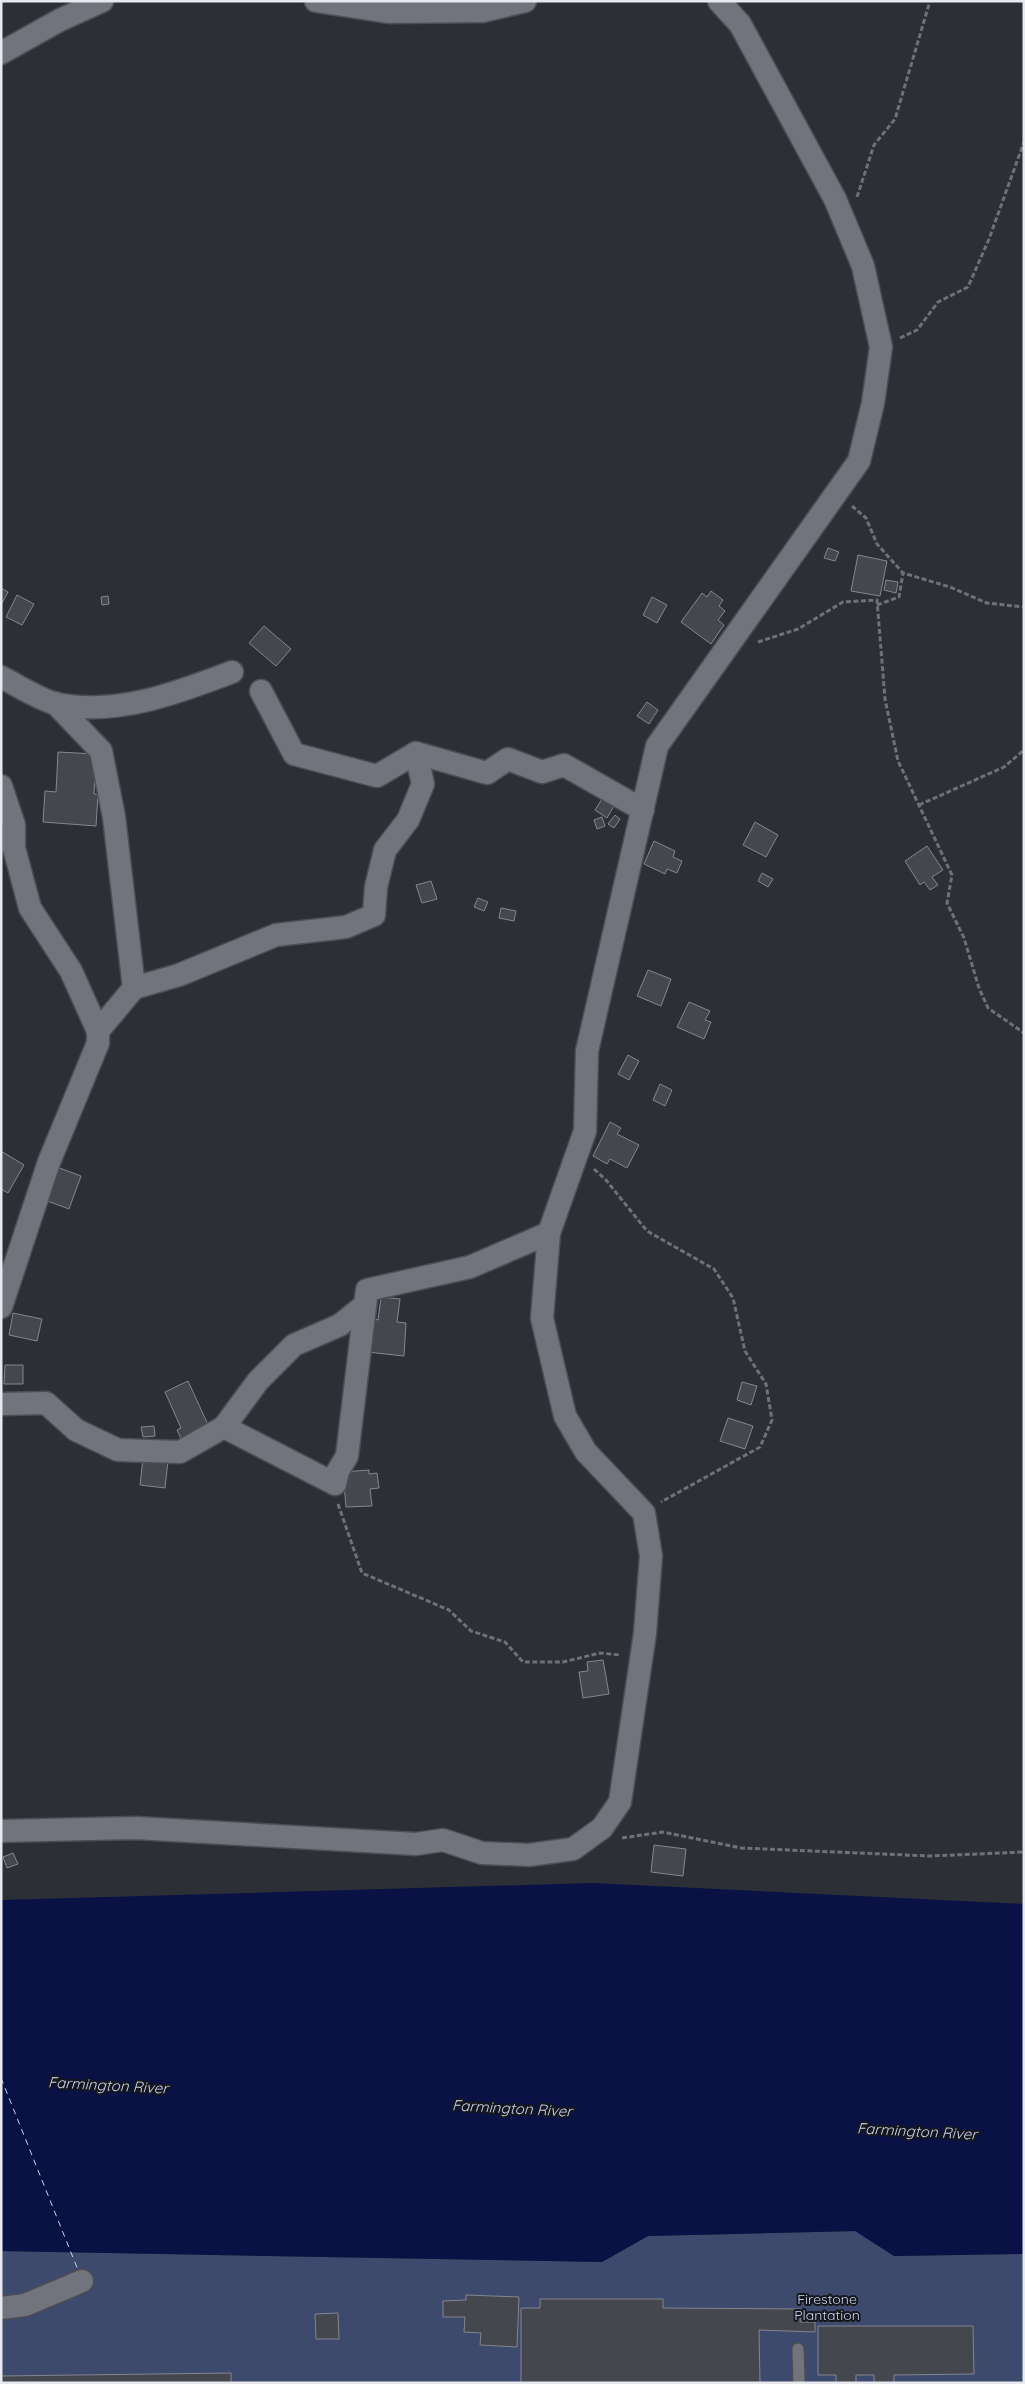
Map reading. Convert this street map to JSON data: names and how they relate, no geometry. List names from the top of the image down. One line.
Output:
{"water":["Farmington River"],"parks":["Firestone Plantation"]}
